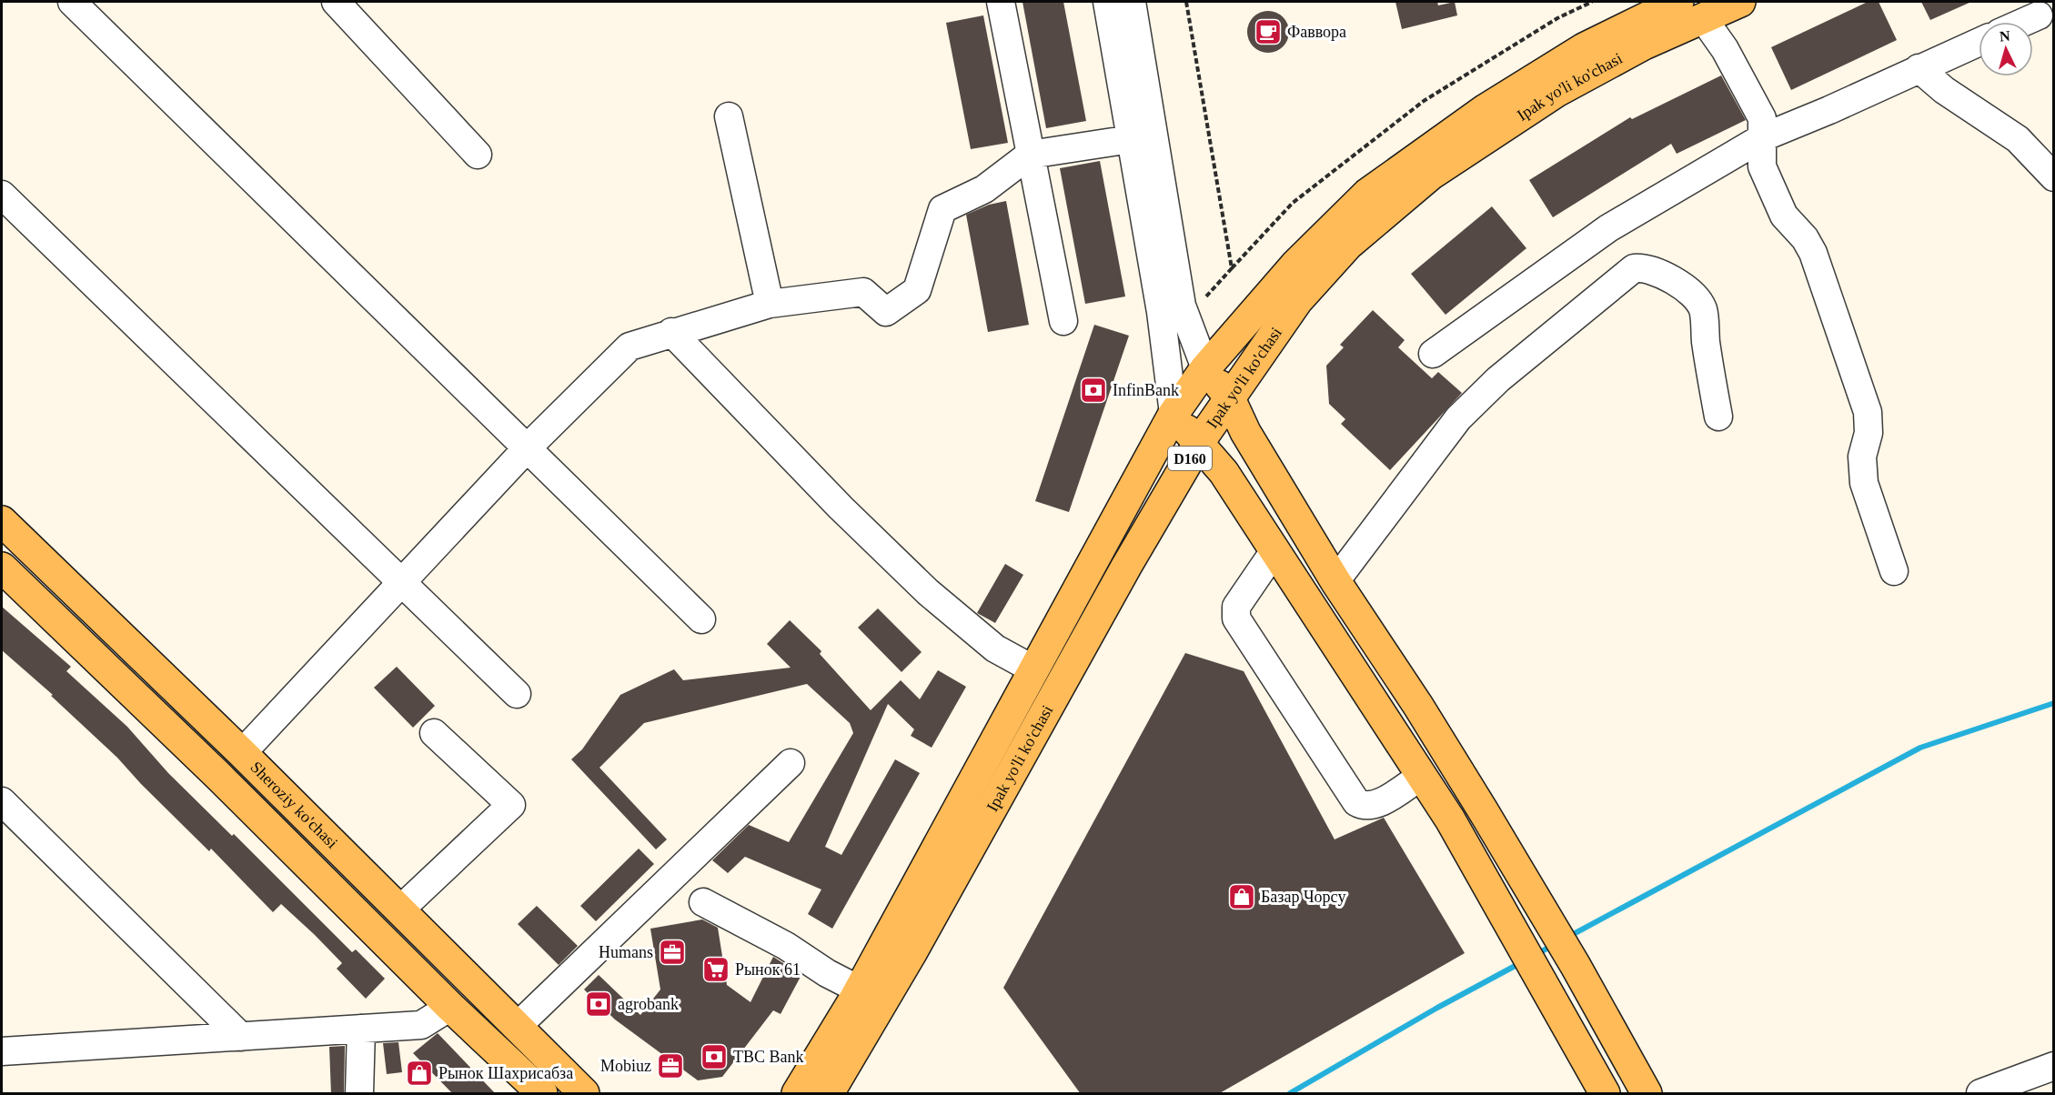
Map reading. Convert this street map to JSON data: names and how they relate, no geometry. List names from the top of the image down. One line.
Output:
{"streets":{"main road":["Ipak yo'li ko'chasi","D160","Sheroziy ko'chasi"]},"places":{"cafe":["Фаввора"],"bank":["InfinBank","agrobank","TBC Bank"],"shop":["Базар Чорсу","Рынок Шахрисабза"],"office":["Humans","Mobiuz"],"supermarket":["Рынок 61"]},"north":"top"}
